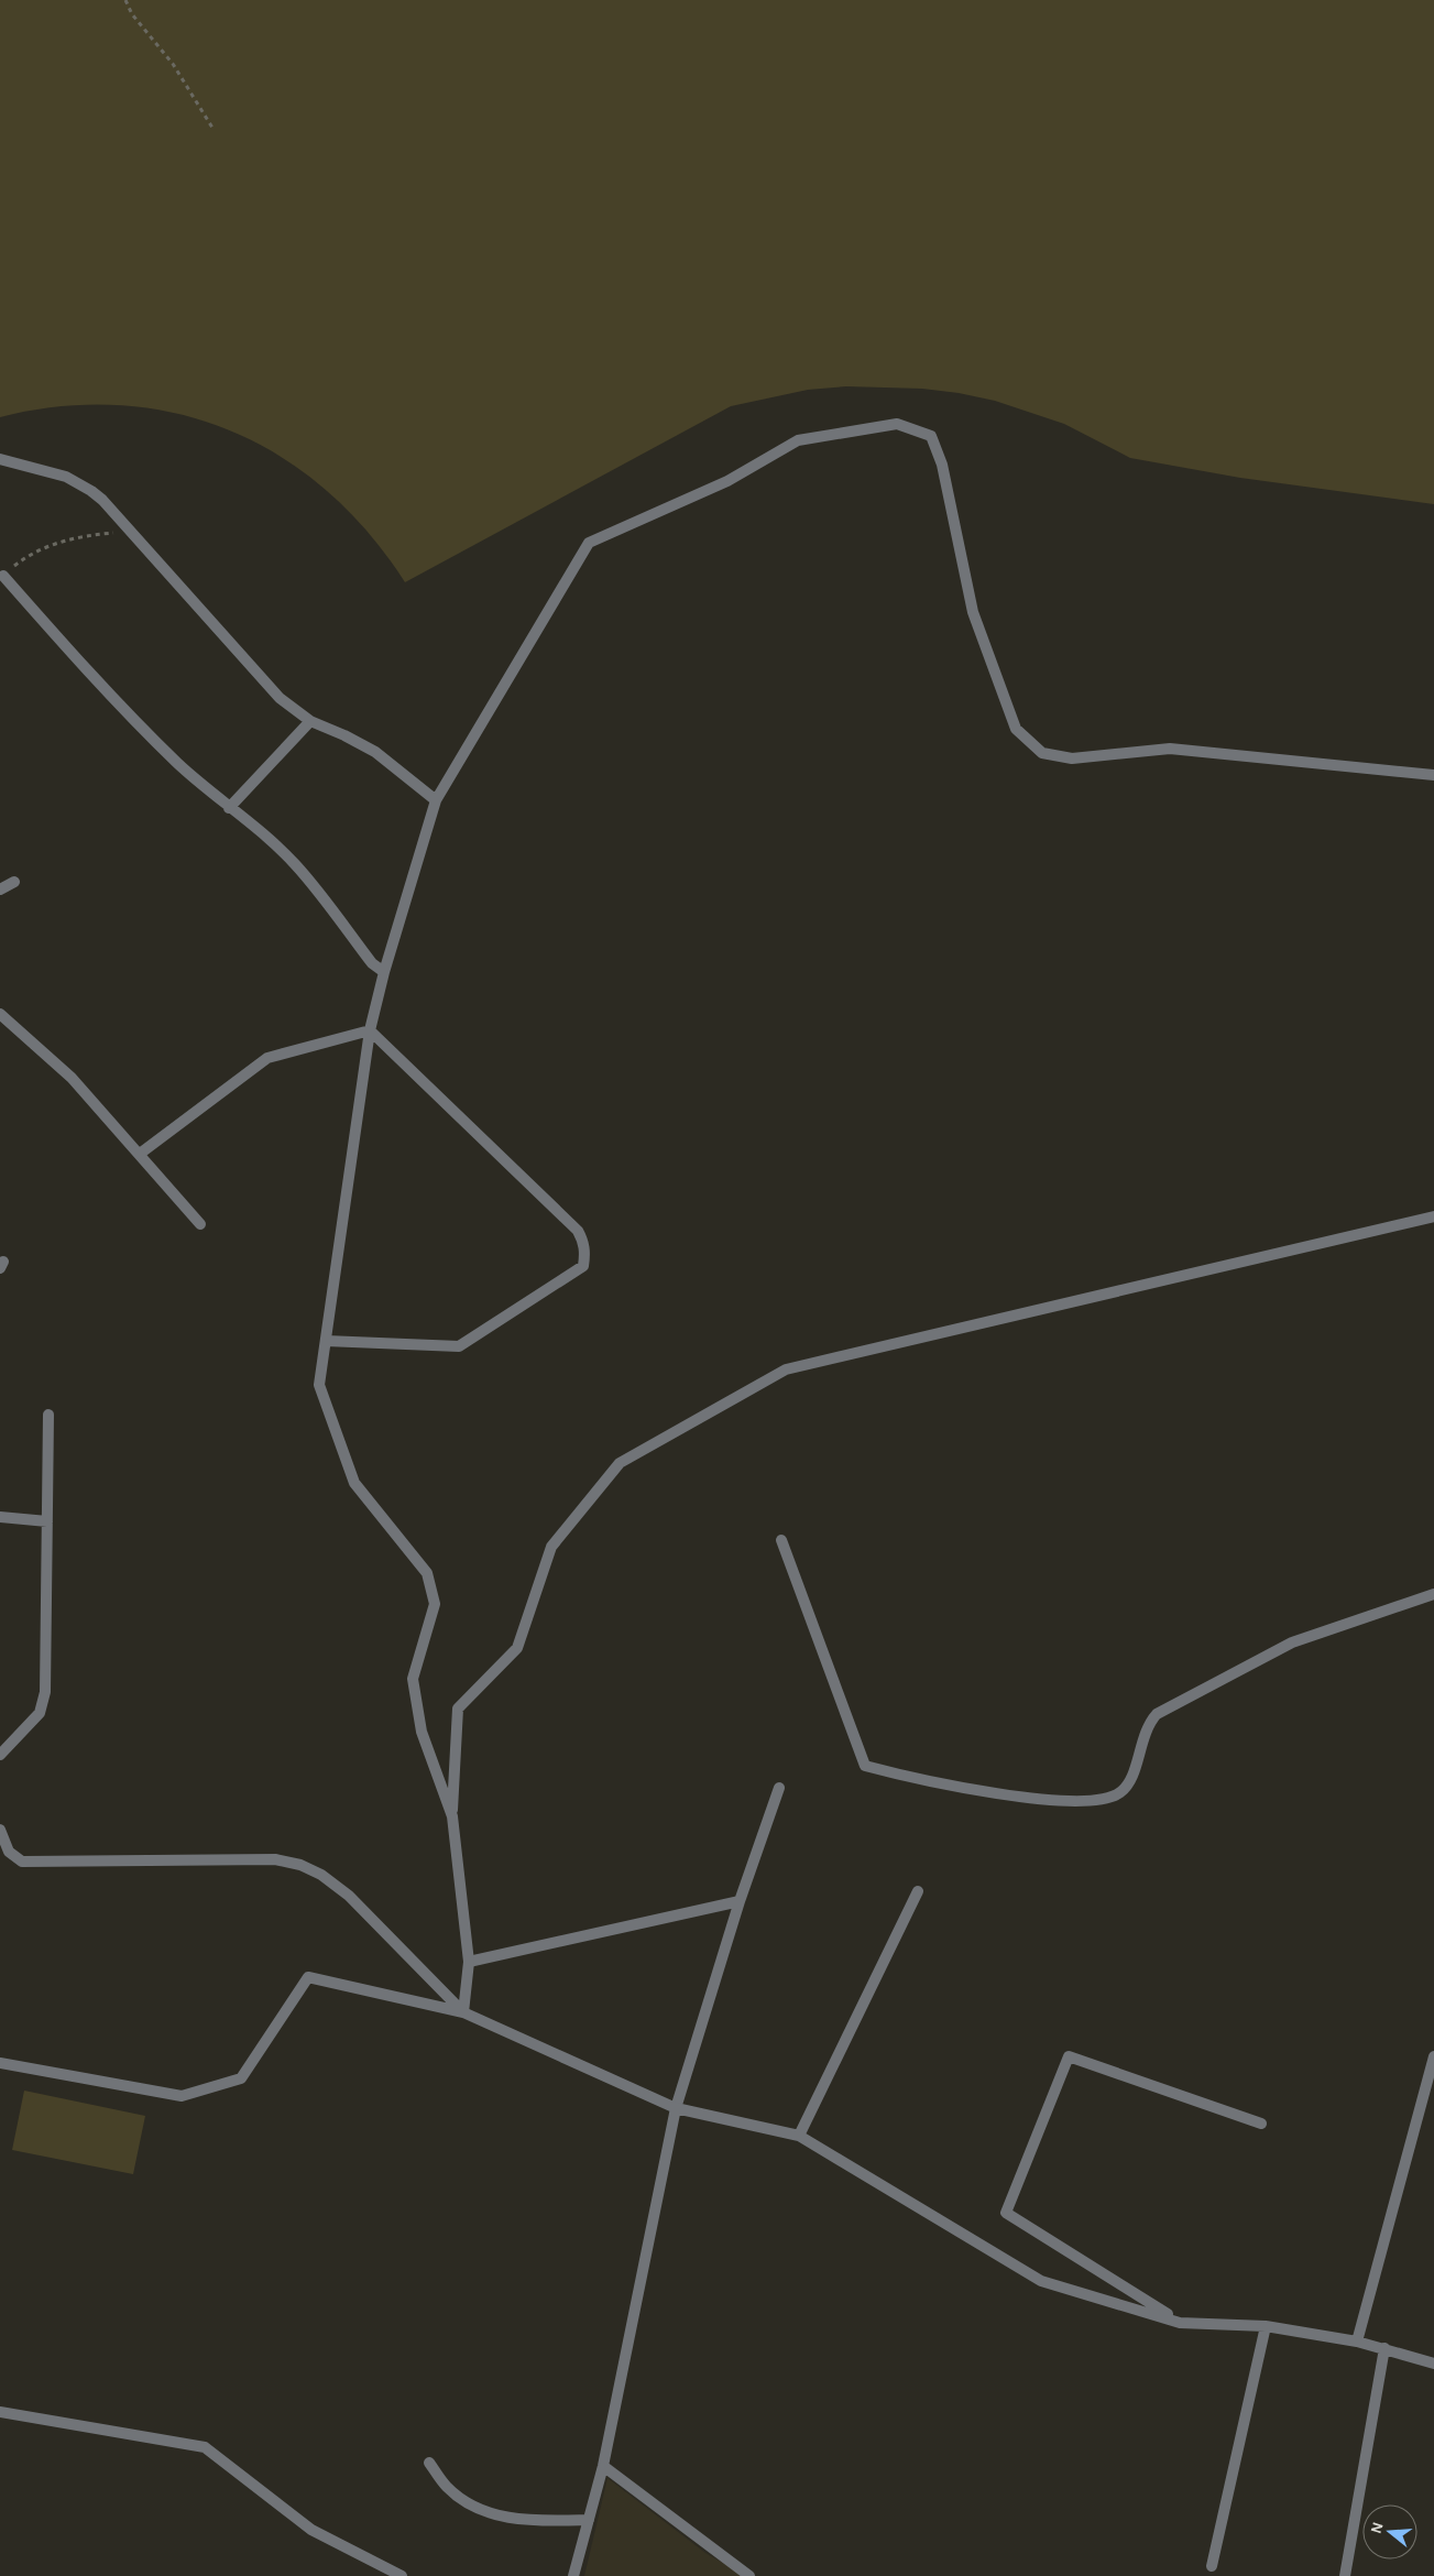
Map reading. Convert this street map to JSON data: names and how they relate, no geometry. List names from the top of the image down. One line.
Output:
{"north":"left"}
